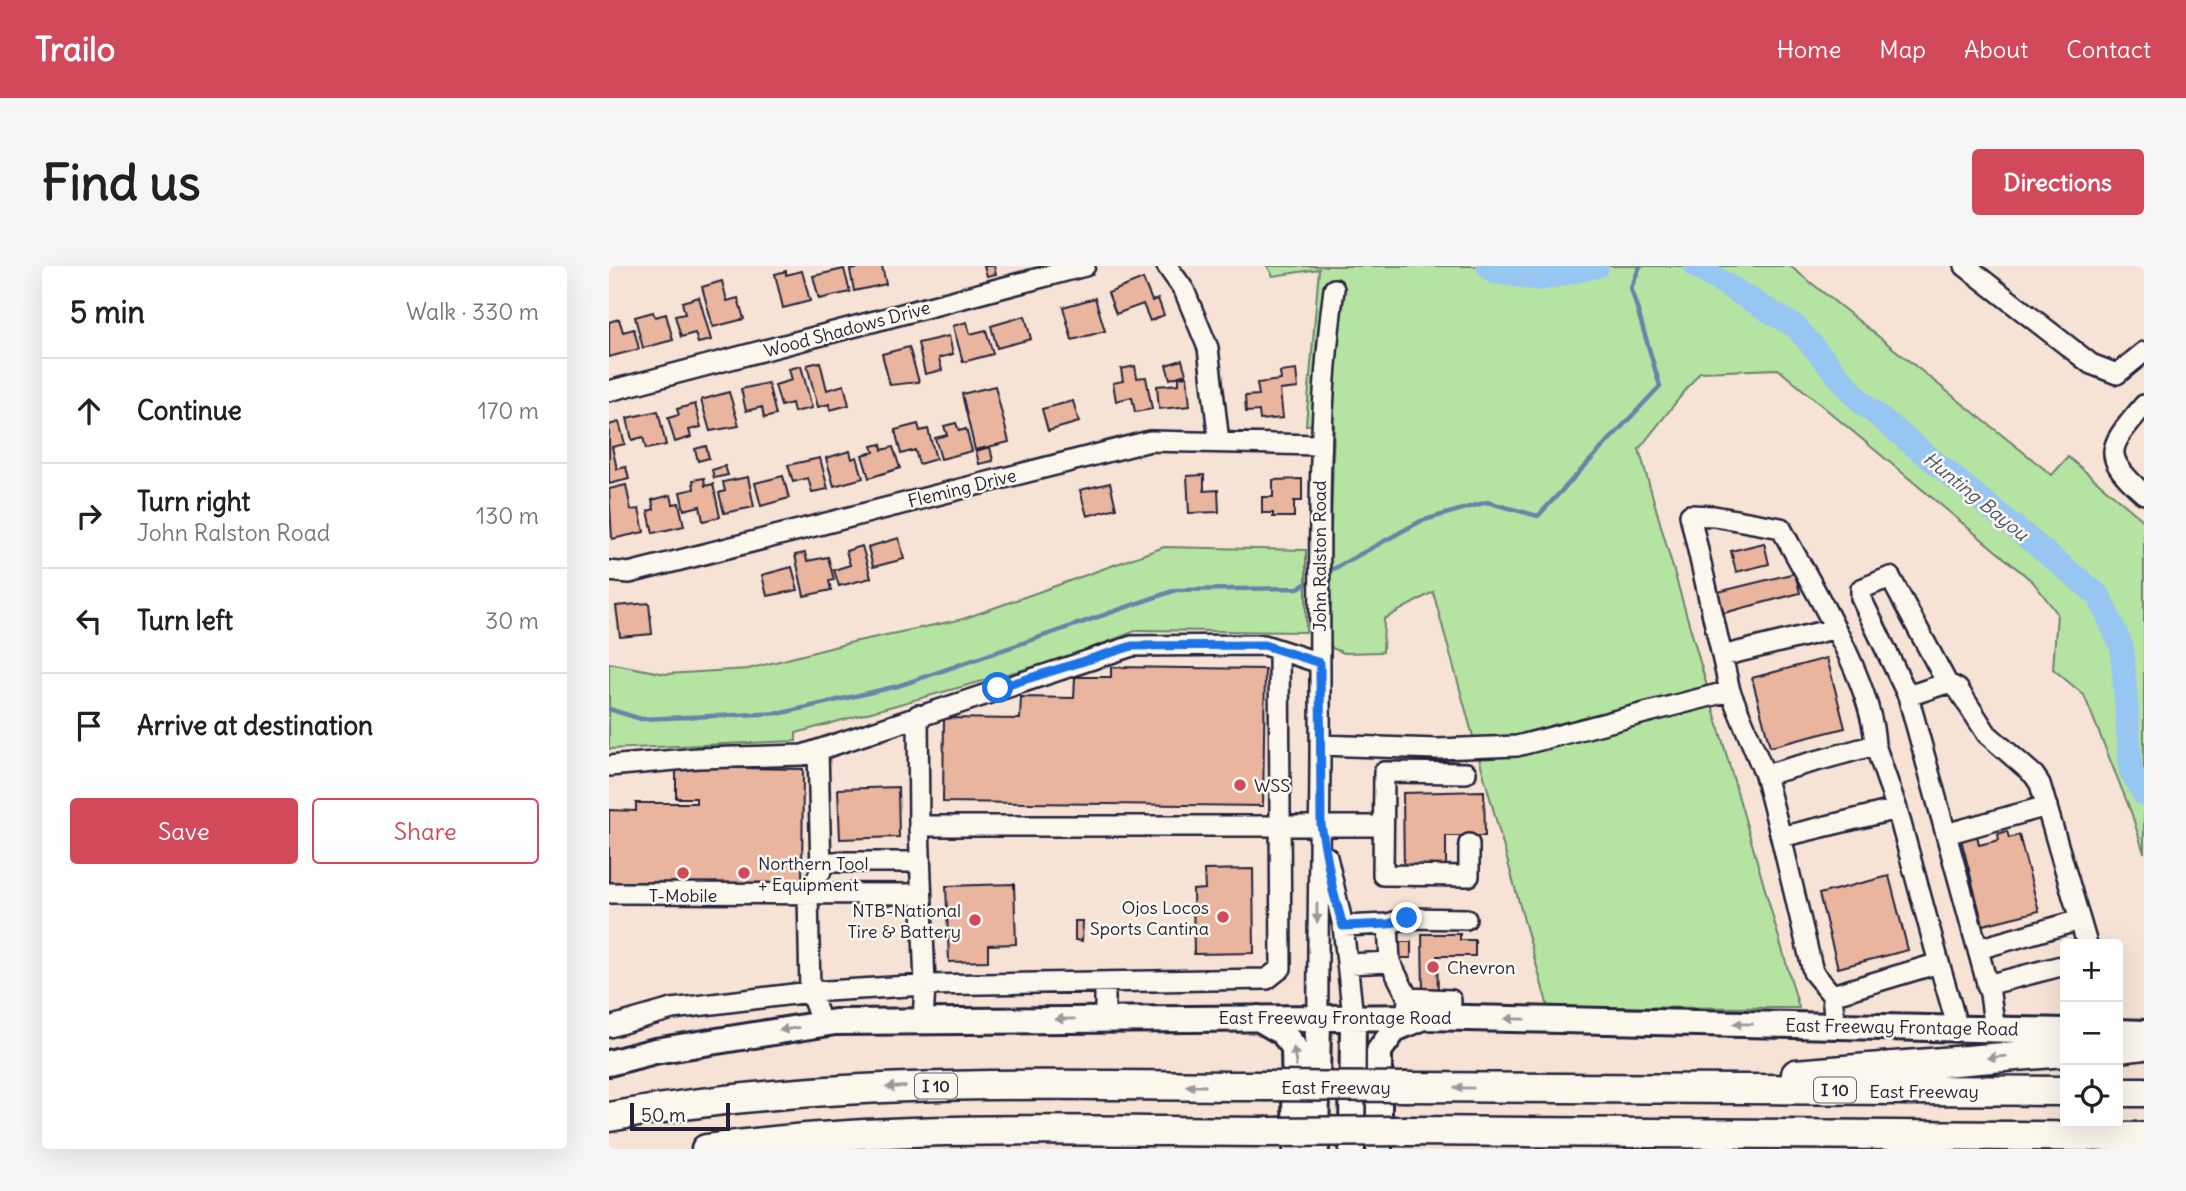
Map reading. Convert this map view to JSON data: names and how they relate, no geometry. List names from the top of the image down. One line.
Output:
{"streets":{"highway":["I 10","East Freeway"],"main road":["John Ralston Road","East Freeway Frontage Road"],"street":["Wood Shadows Drive","Fleming Drive"]},"crossings":[["Fleming Drive","John Ralston Road"],["John Ralston Road","East Freeway Frontage Road"]],"one_way":["East Freeway Frontage Road"],"water":["Hunting Bayou"],"places":["WSS","T-Mobile","Northern Tool + Equipment","Ojos Locos Sports Cantina","NTB-National Tire & Battery","Chevron"],"scale_bar":"50 m","page":{"header":"Trailo","nav":["Home","Map","About","Contact"],"buttons":["Directions",["Save","Share"]],"title":"Find us","heading":["5 min","Walk · 330 m"],"list":[["Continue","170 m"],["Turn right","John Ralston Road","130 m"],["Turn left","30 m"],"Arrive at destination"],"map_buttons":["+","−"],"scale":"50 m"}}
